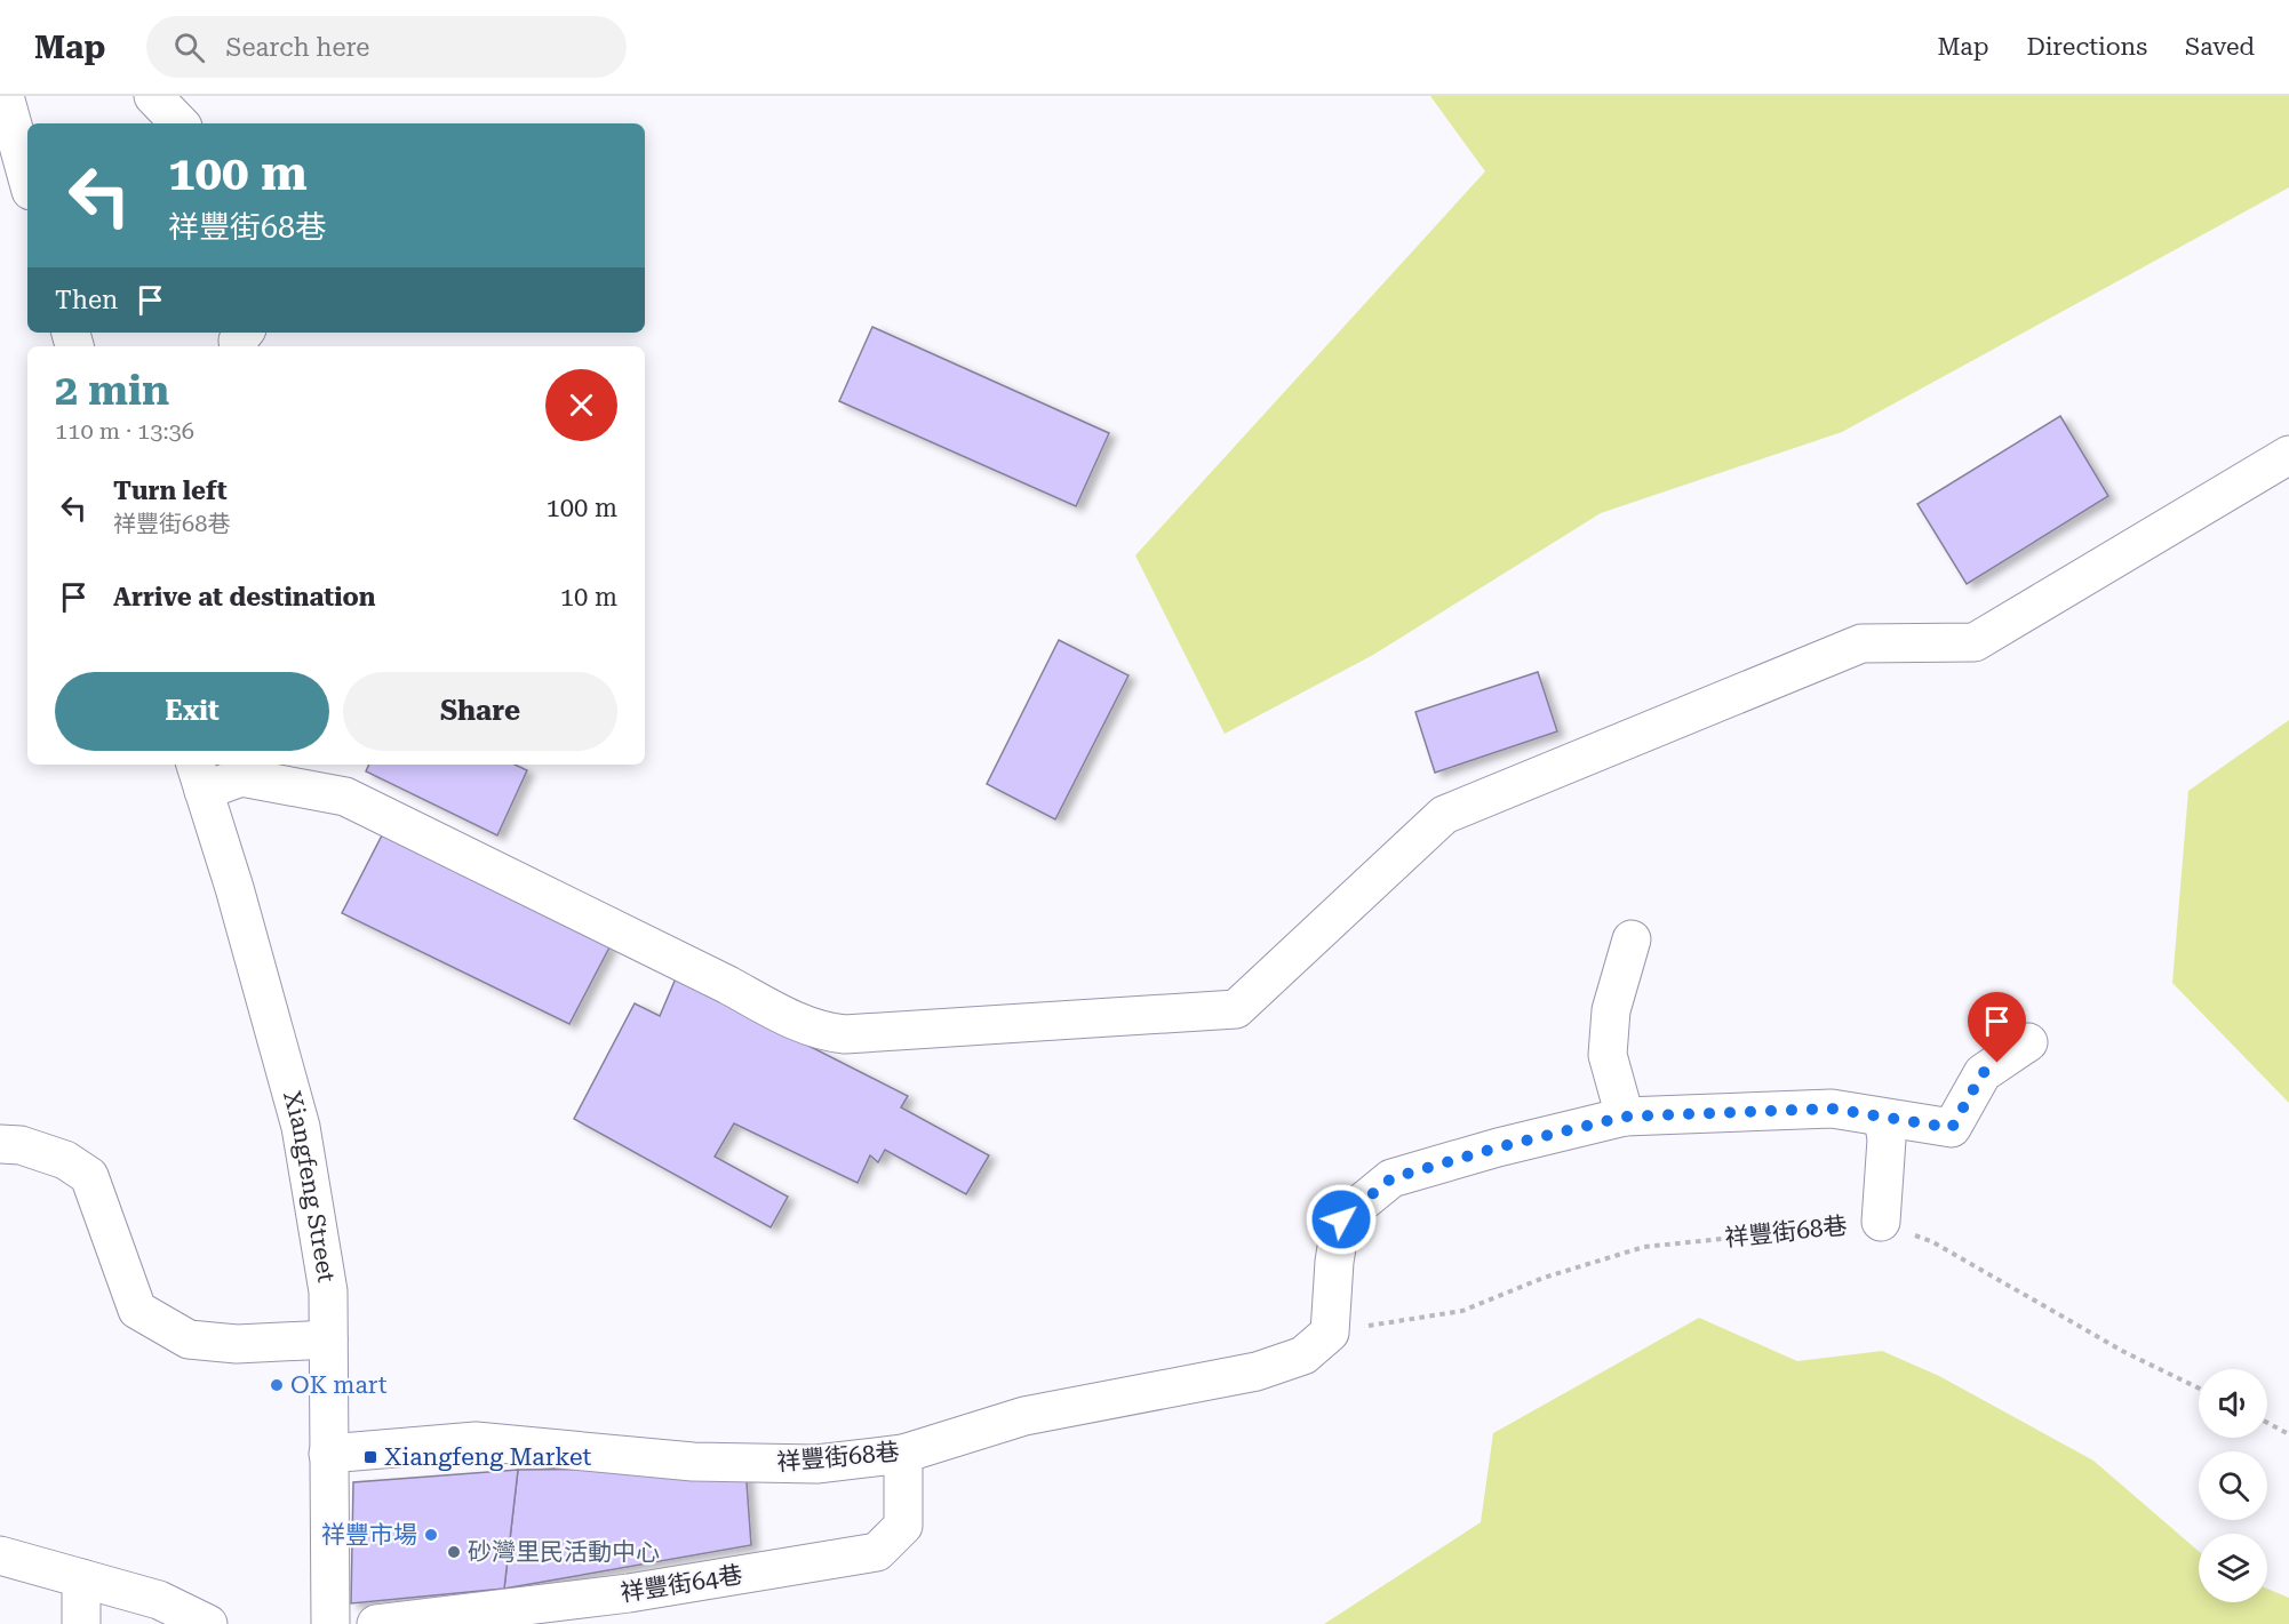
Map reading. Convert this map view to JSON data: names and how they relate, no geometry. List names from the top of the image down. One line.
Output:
{"streets":{"street":["Xiangfeng Street","祥豐街68巷","祥豐街64巷"]},"crossings":[["Xiangfeng Street","祥豐街68巷"],["祥豐街68巷","祥豐街64巷"]],"places":{"other":["OK mart","祥豐市場","砂灣里民活動中心"],"transit":["Xiangfeng Market"]},"page":{"header":"Map","search":"Search here","nav":["Map","Directions","Saved"],"turn":["100 m","祥豐街68巷"],"then":"Then","heading":["2 min","110 m · 13:36"],"list":[{"name":"Turn left","note":"祥豐街68巷","value":"100 m"},{"name":"Arrive at destination","value":"10 m"}],"buttons":["Exit","Share"]}}
